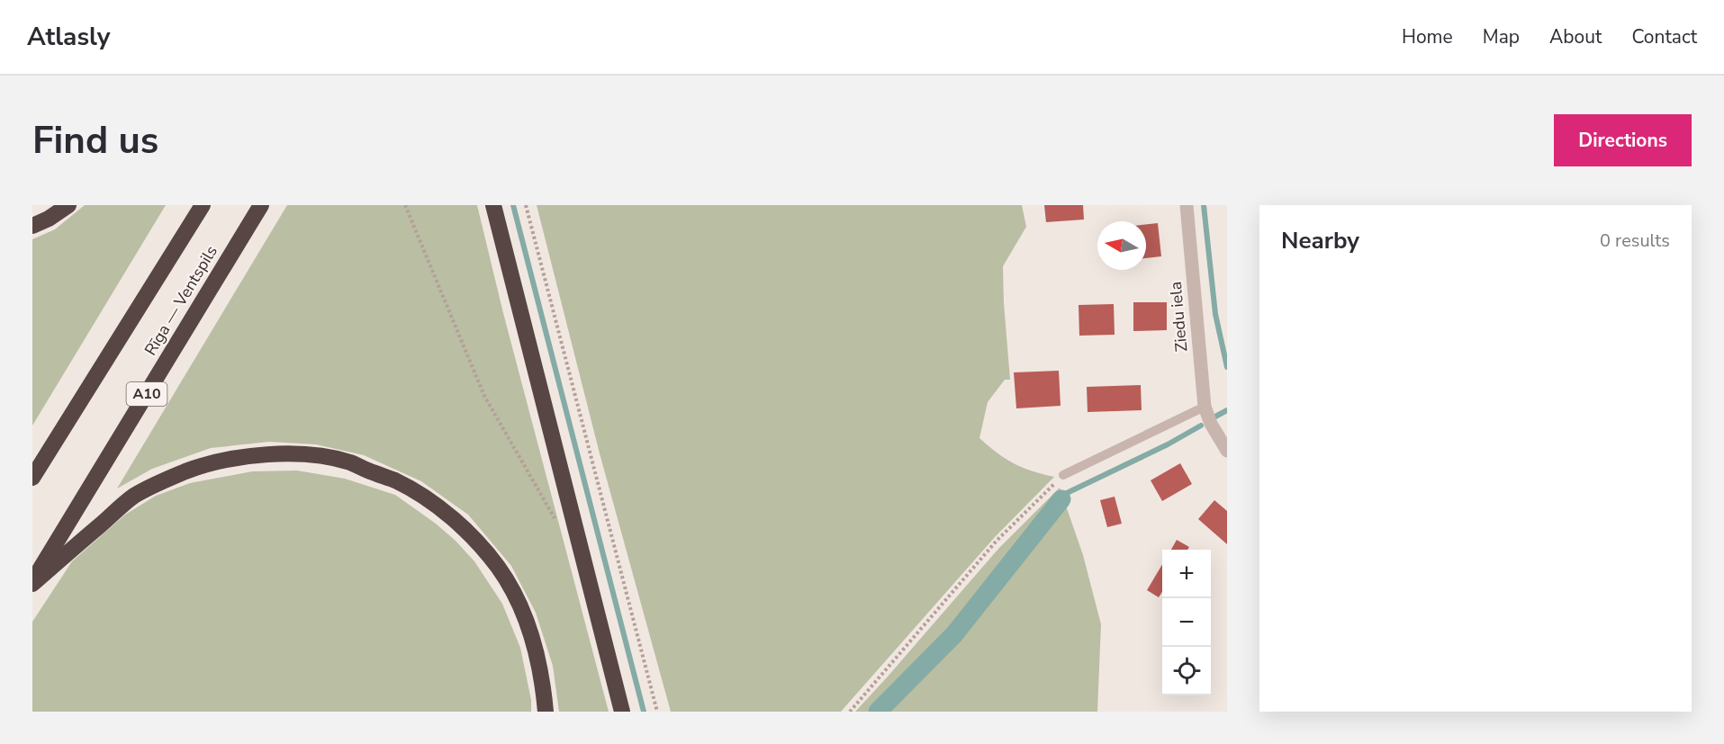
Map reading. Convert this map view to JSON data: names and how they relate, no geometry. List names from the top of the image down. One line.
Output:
{"streets":{"highway":["Rīga — Ventspils","A10"],"street":["Ziedu iela"]},"north":"left","page":{"header":"Atlasly","nav":["Home","Map","About","Contact"],"buttons":"Directions","title":"Find us","heading":["Nearby","0 results"],"map_buttons":["+","−"]}}
